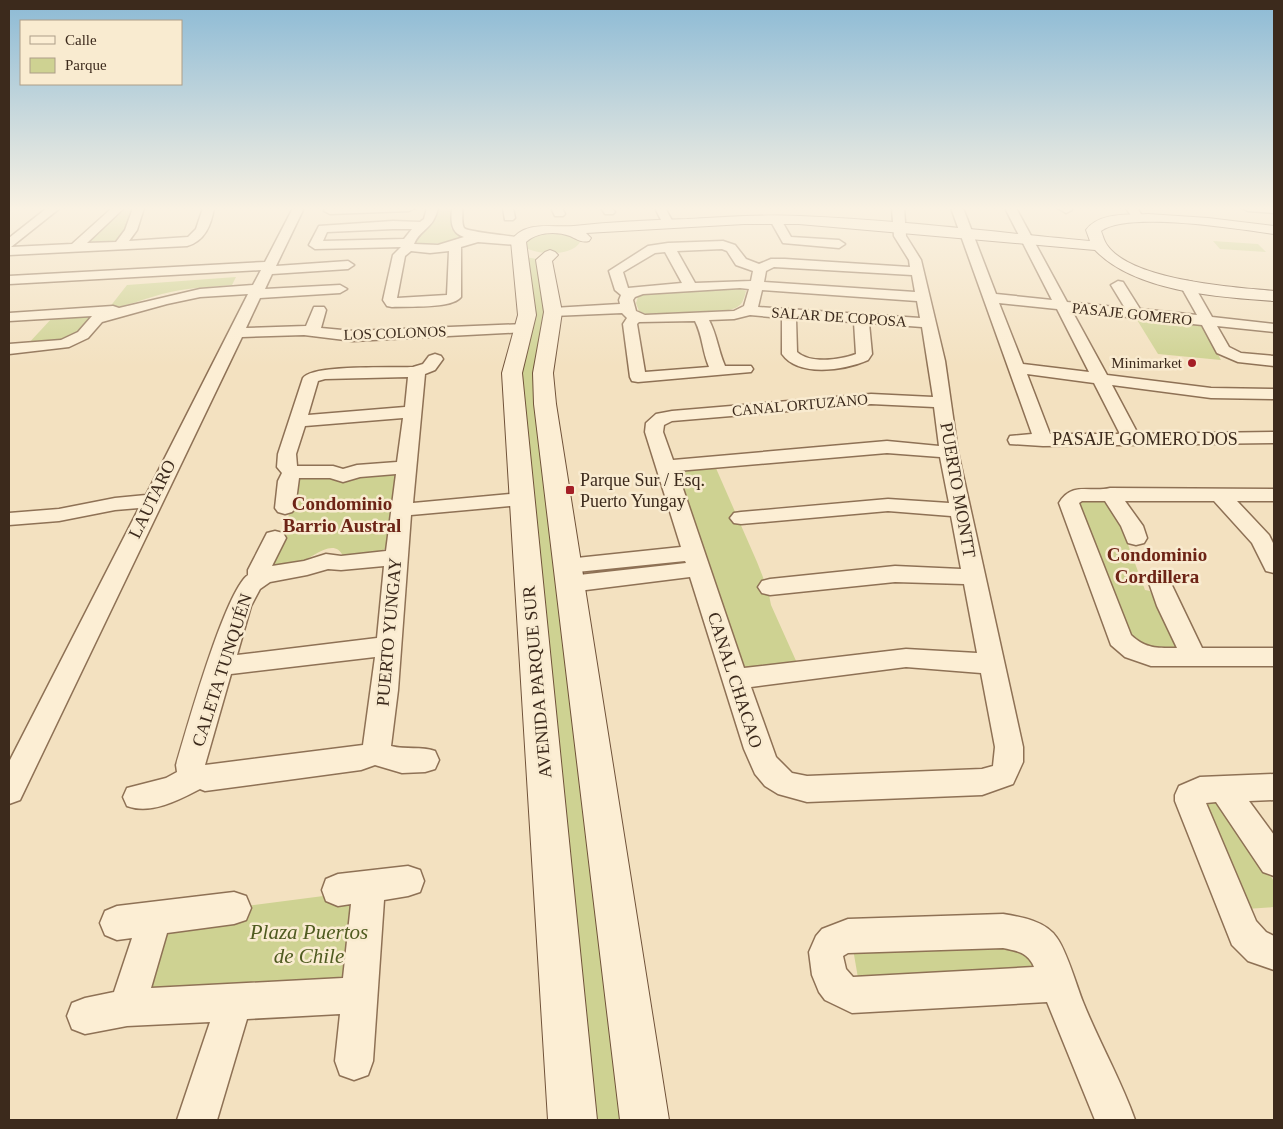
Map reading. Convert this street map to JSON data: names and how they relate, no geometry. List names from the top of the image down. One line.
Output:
{"streets":{"street":["PASAJE GOMERO","SALAR DE COPOSA","LOS COLONOS","CANAL ORTUZANO","PASAJE GOMERO DOS","PUERTO MONTT","LAUTARO","PUERTO YUNGAY","CALETA TUNQUÉN","CANAL CHACAO","AVENIDA PARQUE SUR"]},"crossings":[["SALAR DE COPOSA","PUERTO MONTT"],["LOS COLONOS","LAUTARO"],["LOS COLONOS","AVENIDA PARQUE SUR"],["CANAL ORTUZANO","PUERTO MONTT"],["CANAL ORTUZANO","CANAL CHACAO"],["PUERTO MONTT","CANAL CHACAO"]],"districts":["Condominio Barrio Austral","Condominio Cordillera"],"parks":["Plaza Puertos de Chile"],"places":{"other":["Minimarket"],"transit":["Parque Sur / Esq. Puerto Yungay"]},"legend":["Calle","Parque"]}
